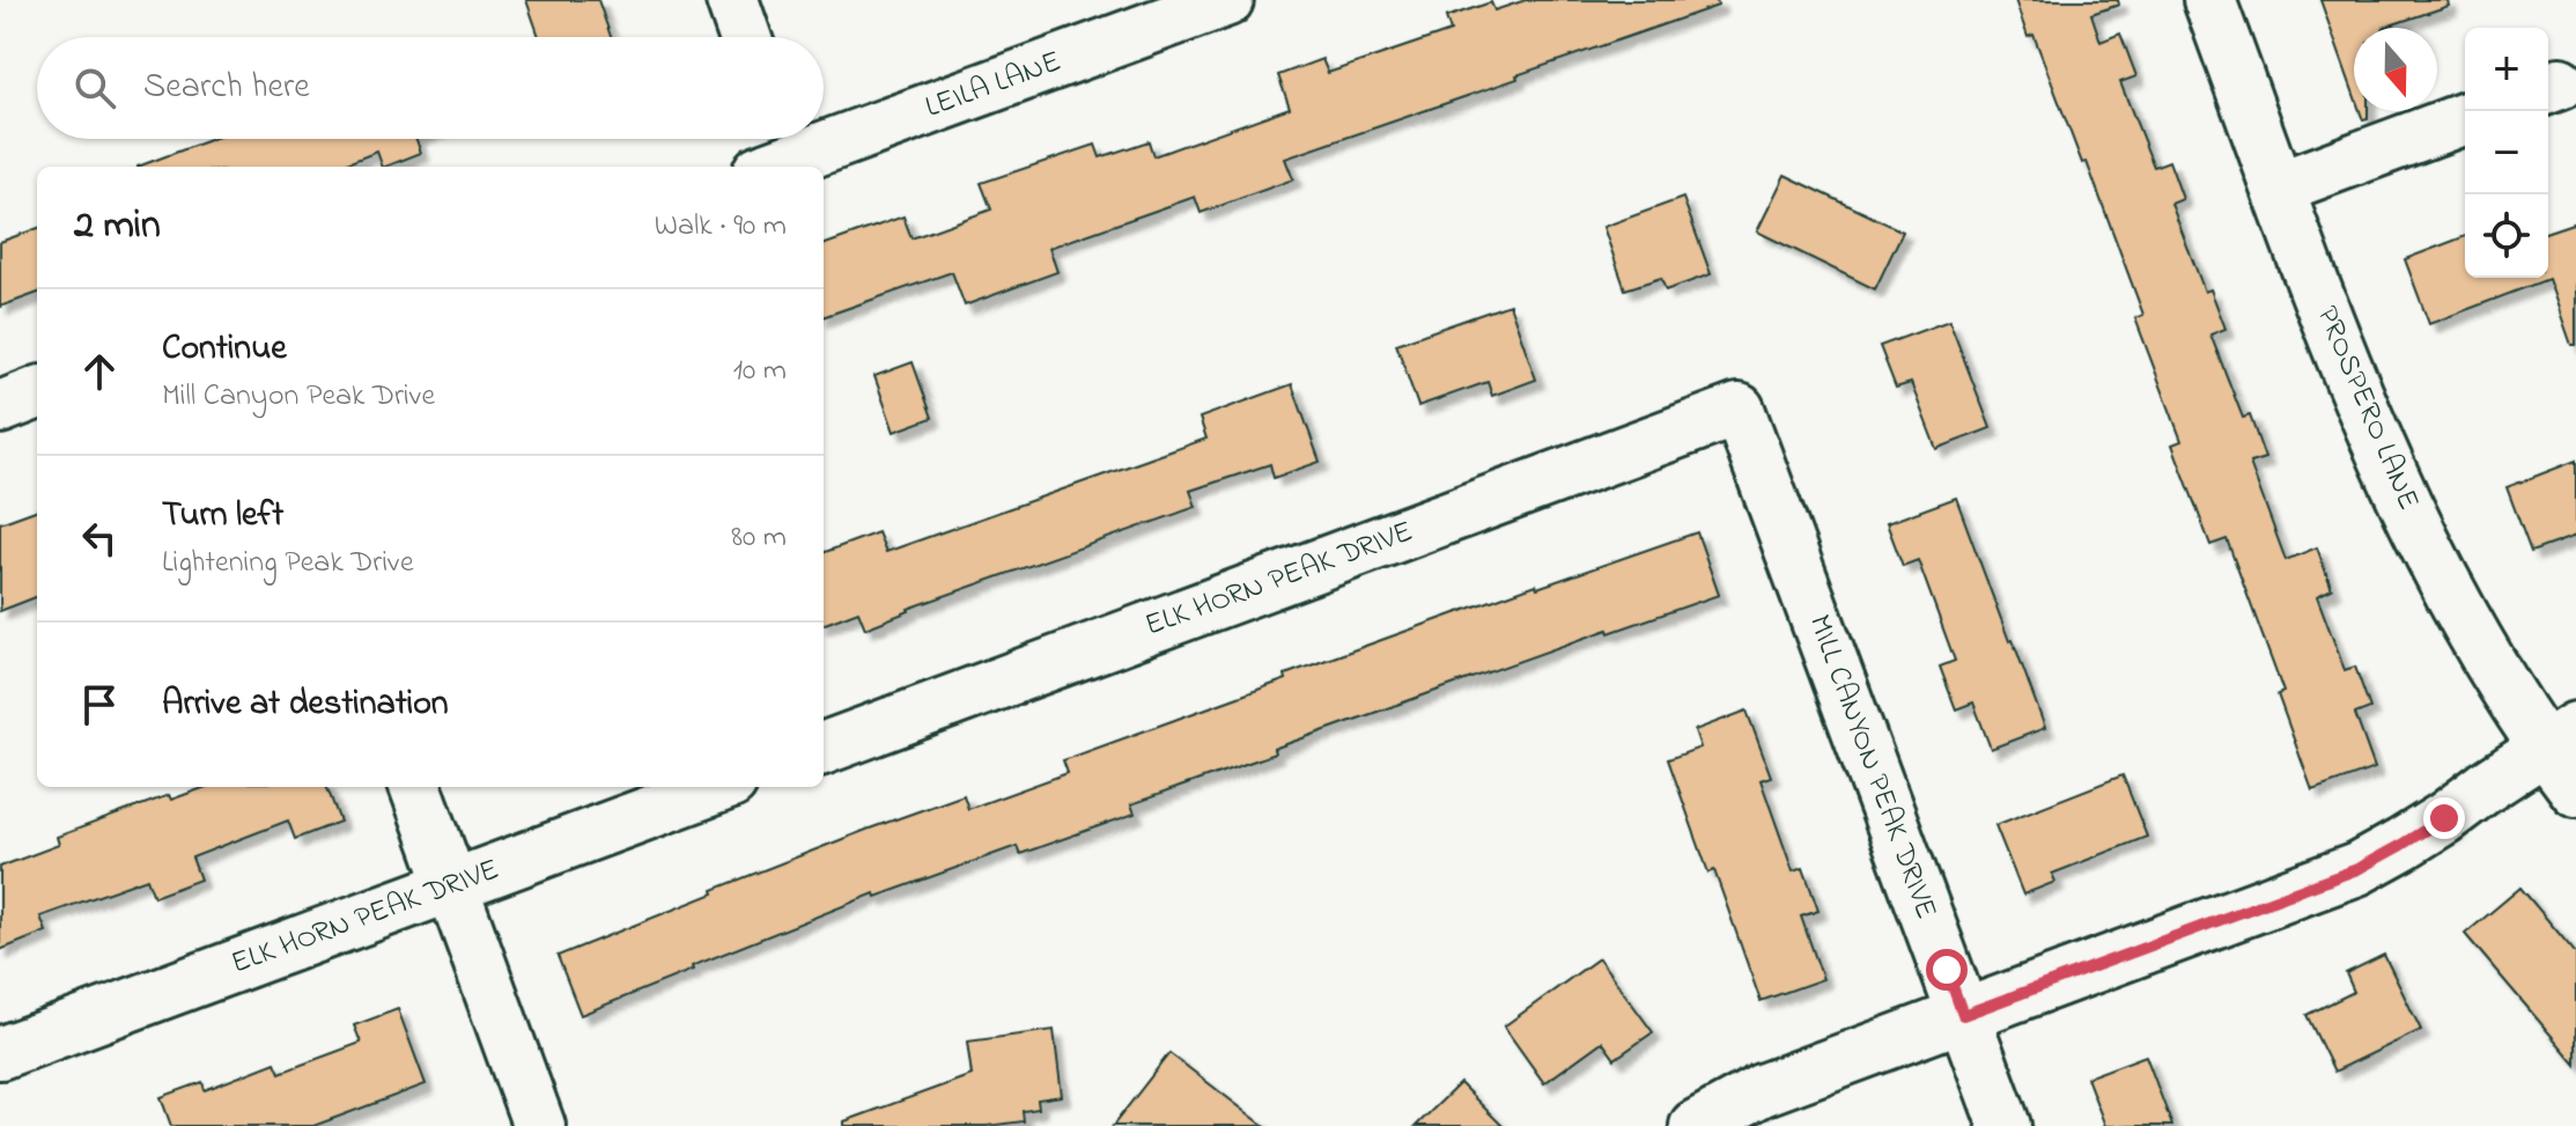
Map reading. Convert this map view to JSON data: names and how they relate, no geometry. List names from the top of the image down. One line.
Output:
{"streets":{"street":["LEILA LANE","PROSPERO LANE","ELK HORN PEAK DRIVE","MILL CANYON PEAK DRIVE"]},"crossings":[["ELK HORN PEAK DRIVE","MILL CANYON PEAK DRIVE"]],"north":"bottom","page":{"map_buttons":["+","−"],"search":"Search here","heading":["2 min","Walk · 90 m"],"list":[["Continue","Mill Canyon Peak Drive","10 m"],["Turn left","Lightening Peak Drive","80 m"],"Arrive at destination"]}}
